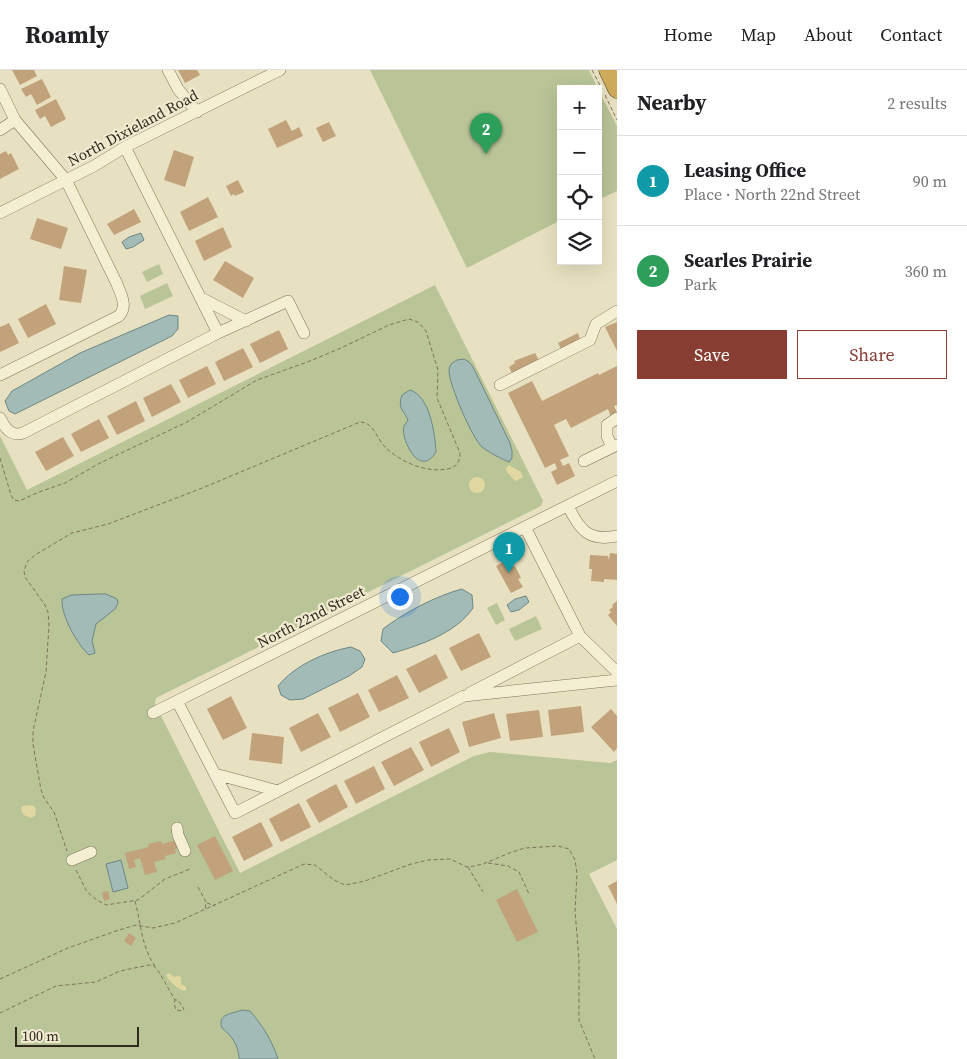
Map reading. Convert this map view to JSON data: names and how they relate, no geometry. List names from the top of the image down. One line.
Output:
{"streets":{"street":["North Dixieland Road","North 22nd Street"]},"scale_bar":"100 m","page":{"header":"Roamly","nav":["Home","Map","About","Contact"],"heading":["Nearby","2 results"],"map_buttons":["+","−"],"pins":["2","1"],"list":[{"mark":"1","name":"Leasing Office","note":"Place · North 22nd Street","value":"90 m"},{"mark":"2","name":"Searles Prairie","note":"Park","value":"360 m"}],"buttons":["Save","Share"],"scale":"100 m"}}
